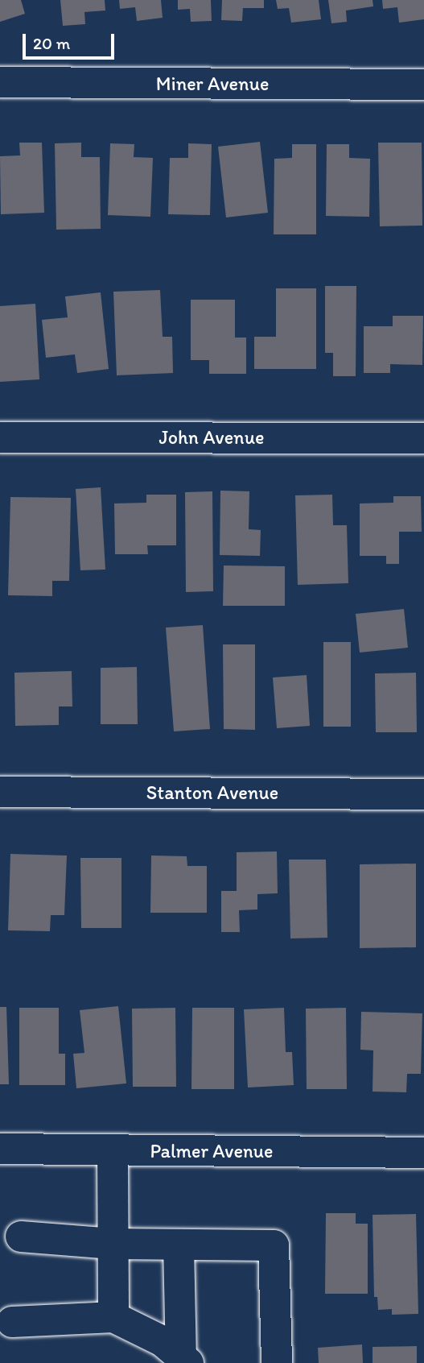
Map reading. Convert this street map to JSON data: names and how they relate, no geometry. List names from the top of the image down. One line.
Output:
{"streets":{"street":["Miner Avenue","John Avenue","Stanton Avenue","Palmer Avenue"]},"scale_bar":"20 m"}
